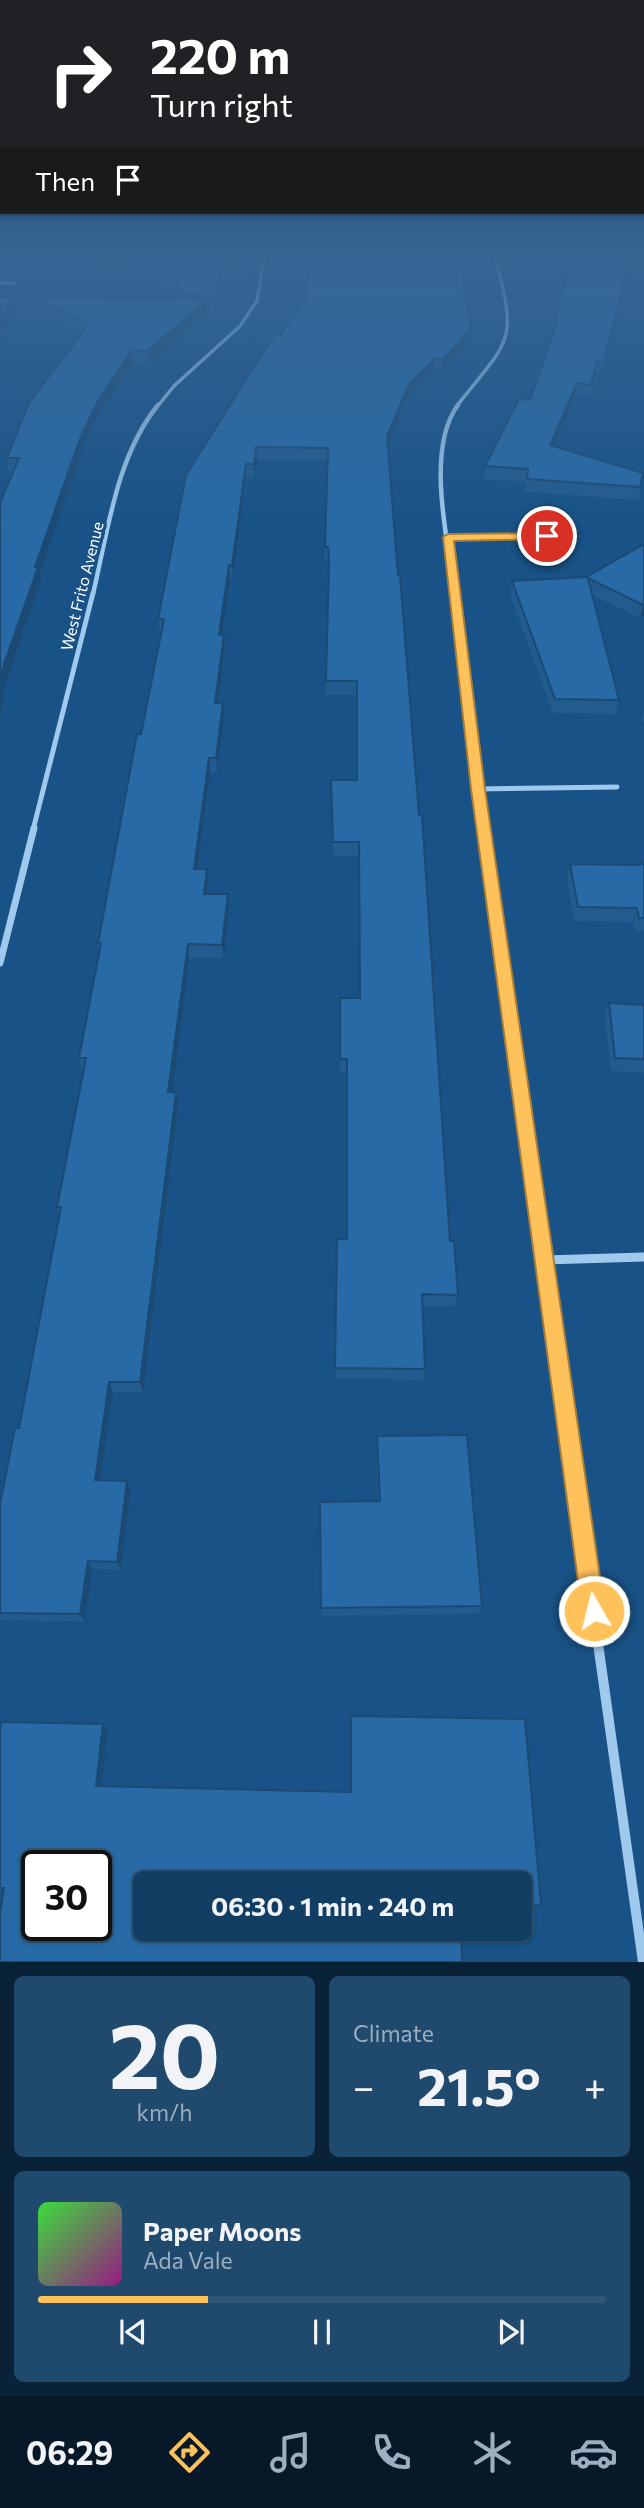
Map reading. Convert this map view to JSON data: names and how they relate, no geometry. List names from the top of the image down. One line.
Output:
{"streets":{"street":["West Frito Avenue"]},"page":{"turn":["220 m","Turn right"],"then":"Then","limit":"30","trip":"06:30 · 1 min · 240 m","tile":[["20","km/h"],"Climate"],"heat":["−","21.5°","+"],"song":["Paper Moons","Ada Vale"],"tabs":"06:29"}}
